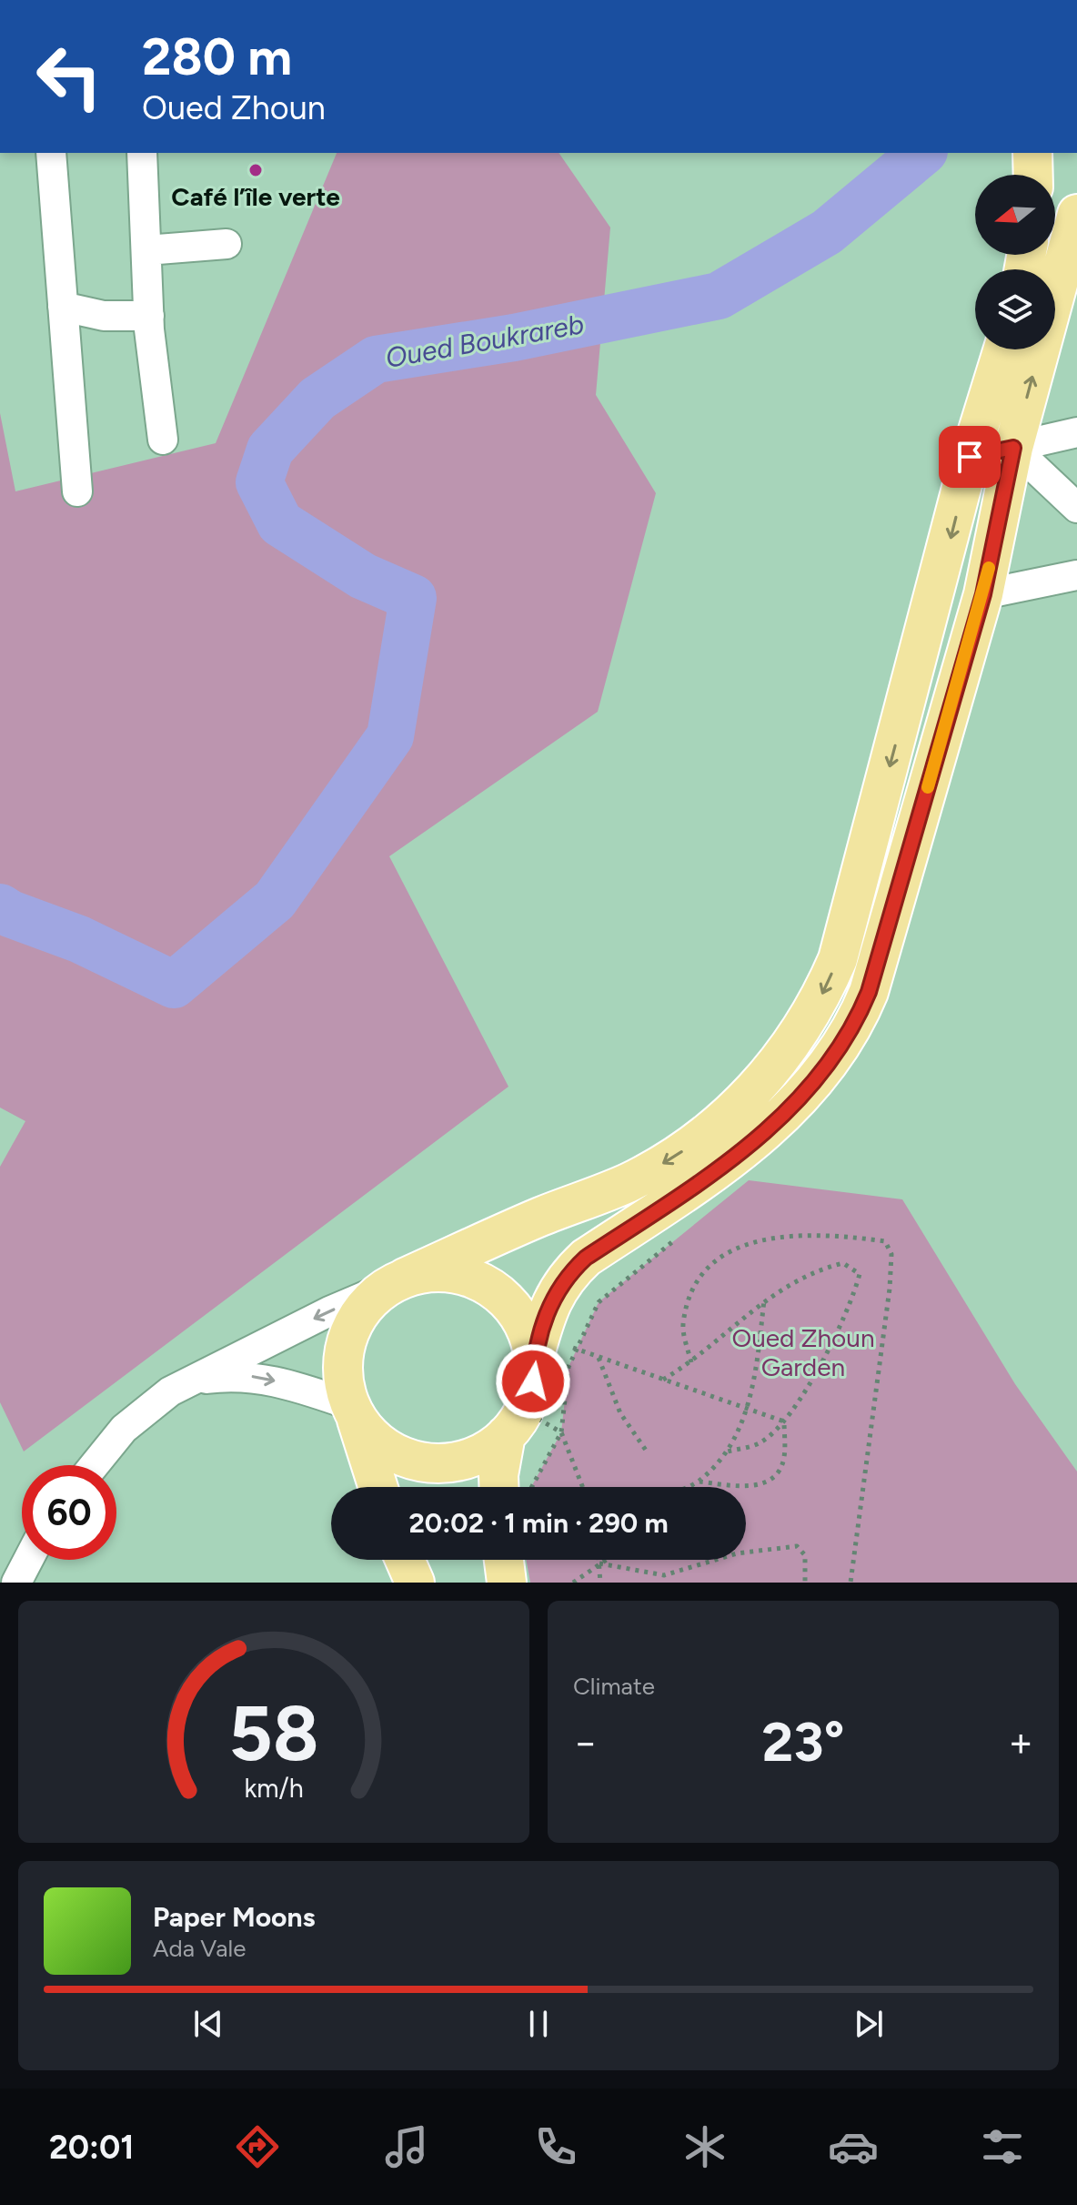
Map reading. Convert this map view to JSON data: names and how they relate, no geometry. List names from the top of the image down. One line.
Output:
{"water":["Oued Boukrareb"],"parks":["Oued Zhoun Garden"],"places":["Café l’île verte"],"north":"left","page":{"turn":["280 m","Oued Zhoun"],"limit":"60","trip":"20:02 · 1 min · 290 m","tile":"Climate","heat":["−","23°","+"],"song":["Paper Moons","Ada Vale"],"tabs":"20:01","gauge":["58","km/h"]}}
